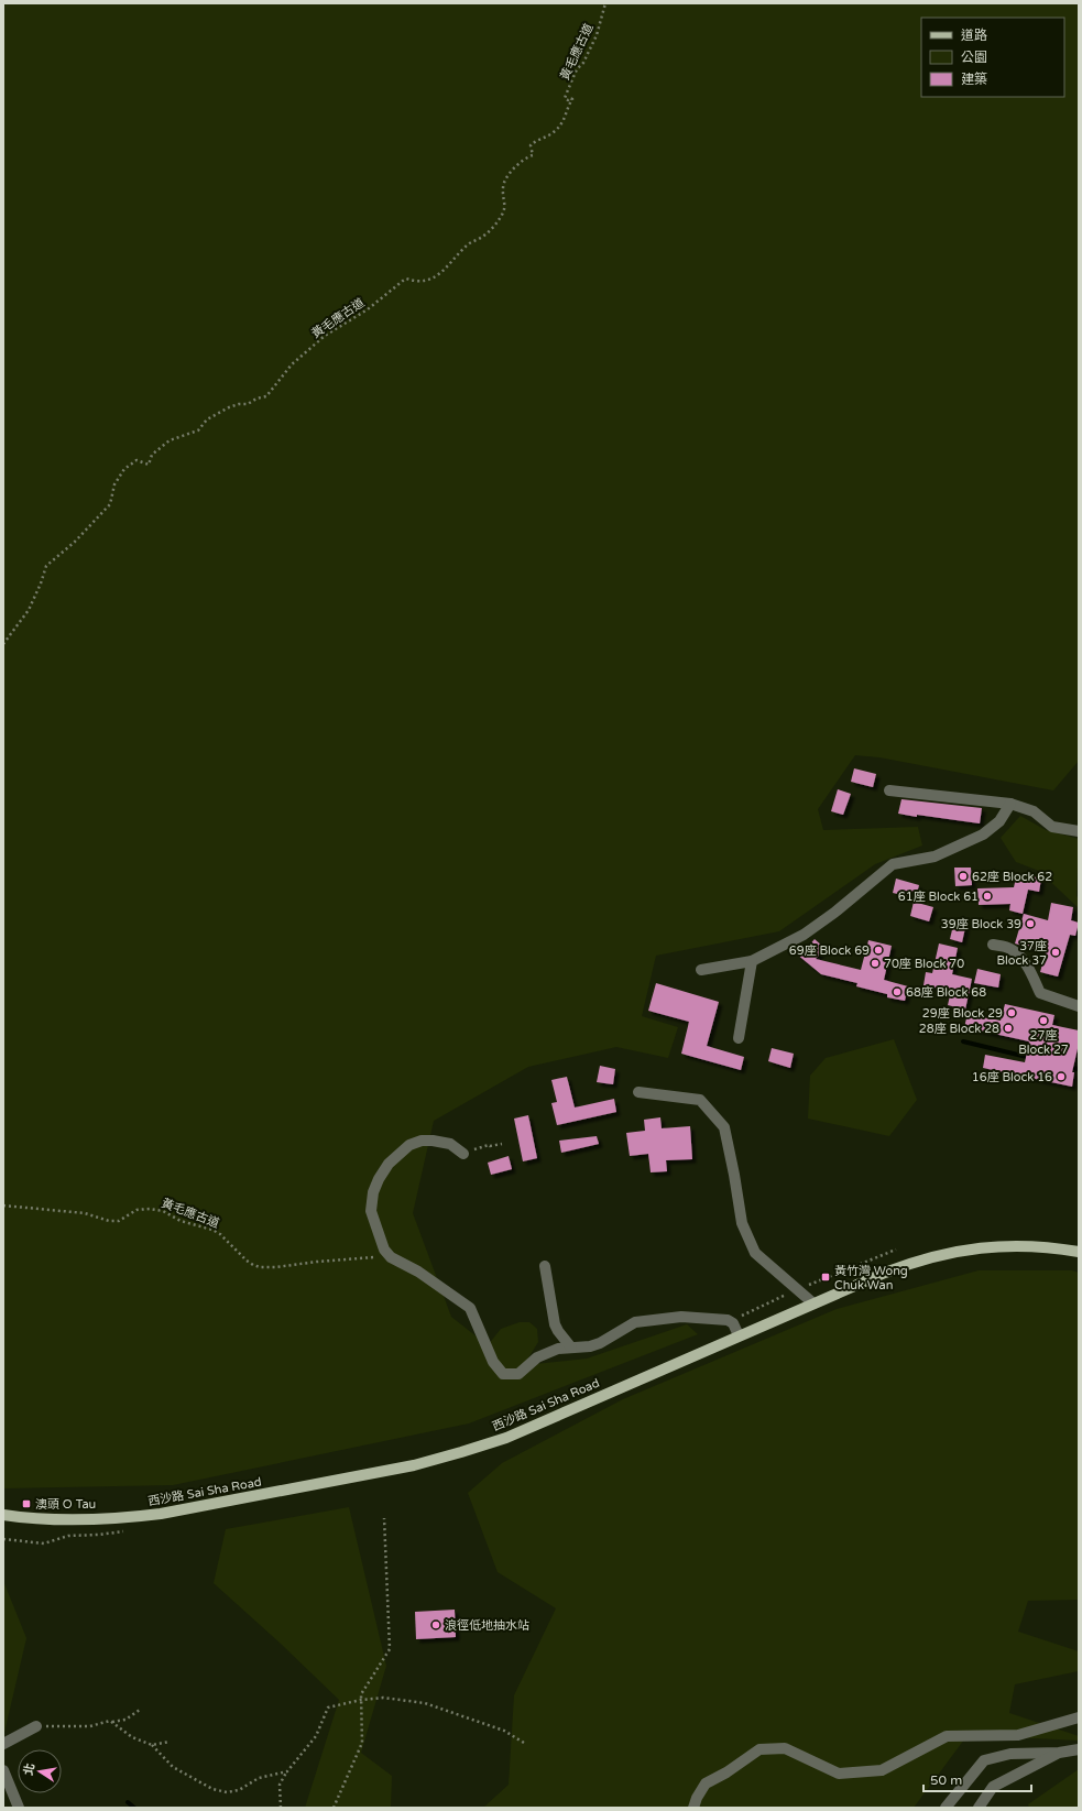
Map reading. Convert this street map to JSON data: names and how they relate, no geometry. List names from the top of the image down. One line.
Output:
{"streets":{"main road":["西沙路 Sai Sha Road"],"path":["黃毛應古道"]},"places":{"other":["62座 Block 62","61座 Block 61","39座 Block 39","69座 Block 69","37座 Block 37","70座 Block 70","68座 Block 68","29座 Block 29","27座 Block 27","28座 Block 28","16座 Block 16","浪徑低地抽水站"],"transit":["黃竹灣 Wong Chuk Wan","澳頭 O Tau"]},"legend":["道路","公園","建築"],"scale_bar":"50 m","north":"left"}
